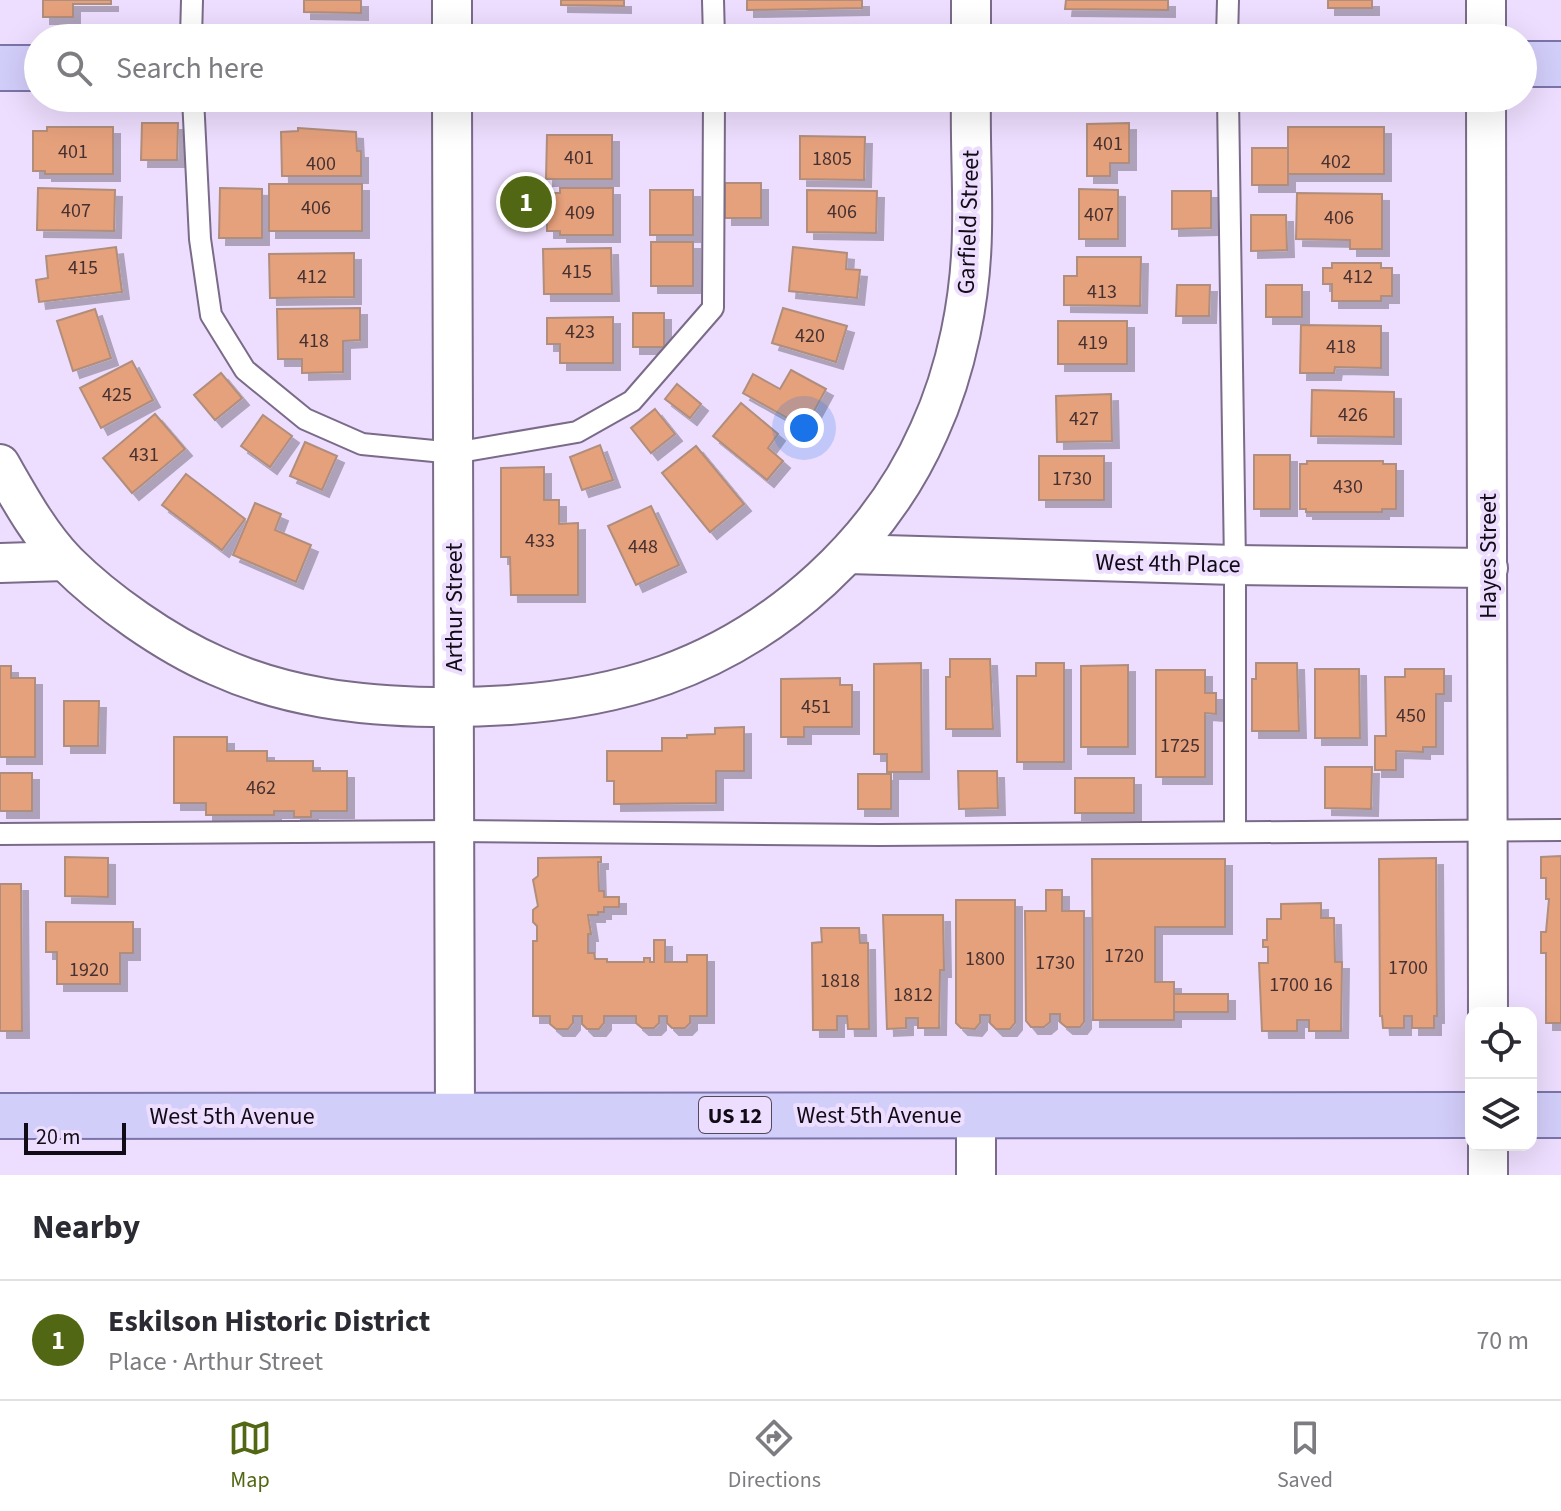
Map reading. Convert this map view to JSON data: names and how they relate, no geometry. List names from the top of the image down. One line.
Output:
{"streets":{"main road":["US 12","West 5th Avenue"],"street":["Garfield Street","Hayes Street","West 4th Place","Arthur Street"]},"crossings":[["Garfield Street","West 4th Place"],["Garfield Street","Arthur Street"],["Hayes Street","West 4th Place"],["Arthur Street","West 5th Avenue"]],"house_numbers":["401","401","401","1805","402","400","406","407","406","409","407","406","415","415","412","412","413","423","420","418","419","418","425","426","427","431","1730","430","433","448","451","450","1725","462","1720","1800","1730","1700","1920","1818","1700 16","1812"],"scale_bar":"20 m","page":{"search":"Search here","pins":"1","scale":"20 m","heading":"Nearby","list":[{"mark":"1","name":"Eskilson Historic District","note":"Place · Arthur Street","value":"70 m"}],"nav":["Map","Directions","Saved"]}}
